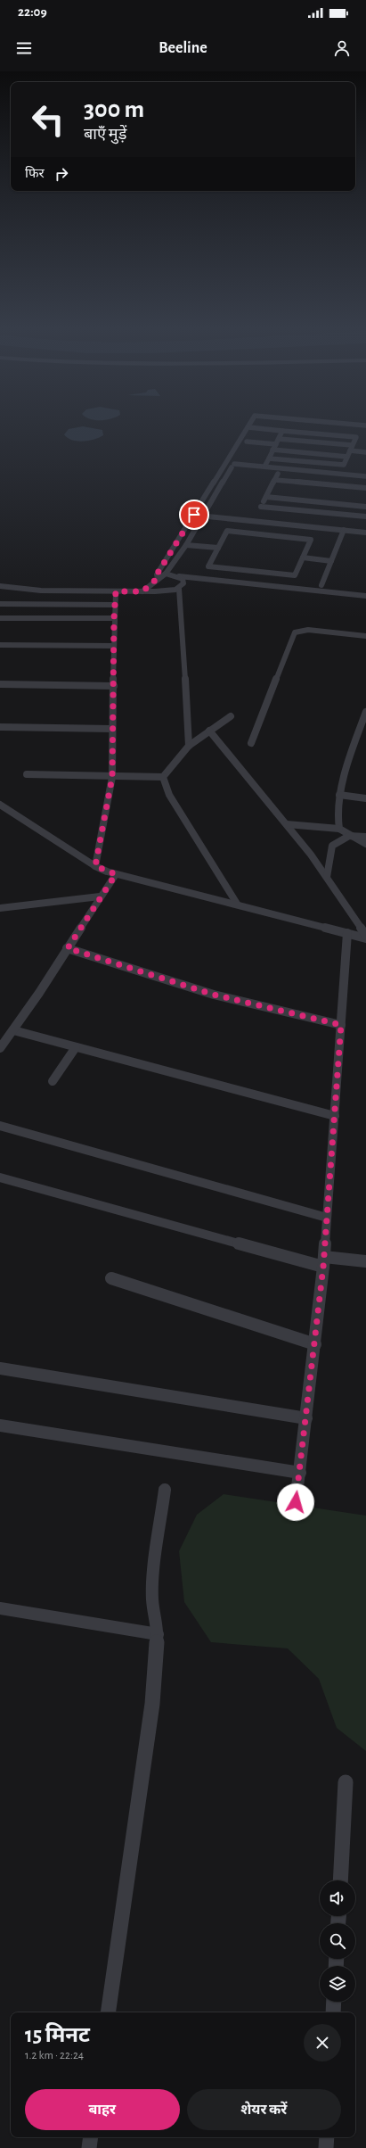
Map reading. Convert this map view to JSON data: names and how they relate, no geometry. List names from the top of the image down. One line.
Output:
{"page":{"status":"22:09","header":"Beeline","turn":["300 m","बाएँ मुड़ें"],"then":"फिर","heading":["15 मिनट","1.2 km · 22:24"],"buttons":["बाहर","शेयर करें"]}}
